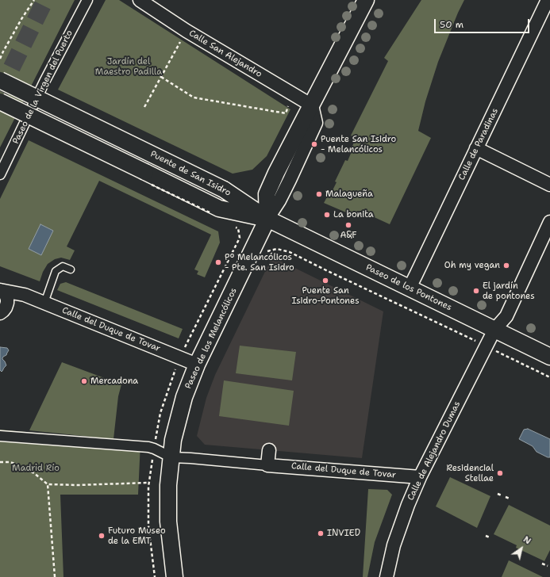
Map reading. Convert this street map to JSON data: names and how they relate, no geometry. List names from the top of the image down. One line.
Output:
{"streets":{"street":["Calle San Alejandro","Paseo de la Virgen del Puerto","Calle de Paradinas","Puente de San Isidro","Paseo de los Pontones","Calle del Duque de Tovar","Paseo de los Melancólicos","Calle de Alejandro Dumas"]},"crossings":[["Calle San Alejandro","Paseo de los Melancólicos"],["Calle de Paradinas","Paseo de los Pontones"],["Puente de San Isidro","Paseo de los Pontones"],["Puente de San Isidro","Paseo de los Melancólicos"],["Paseo de los Pontones","Paseo de los Melancólicos"],["Paseo de los Pontones","Calle de Alejandro Dumas"],["Calle del Duque de Tovar","Paseo de los Melancólicos"],["Calle del Duque de Tovar","Calle de Alejandro Dumas"]],"parks":["Jardín del Maestro Padilla","Madrid Río"],"places":["Puente San Isidro - Melancólicos","Malagueña","La bonita","A&F","Pº Melancólicos - Pte. San Isidro","Oh my vegan","Puente San Isidro-Pontones","El jardín de pontones","Mercadona","Residencial Stellae","INVIED","Futuro Museo de la EMT"],"scale_bar":"50 m","north":"top right"}
